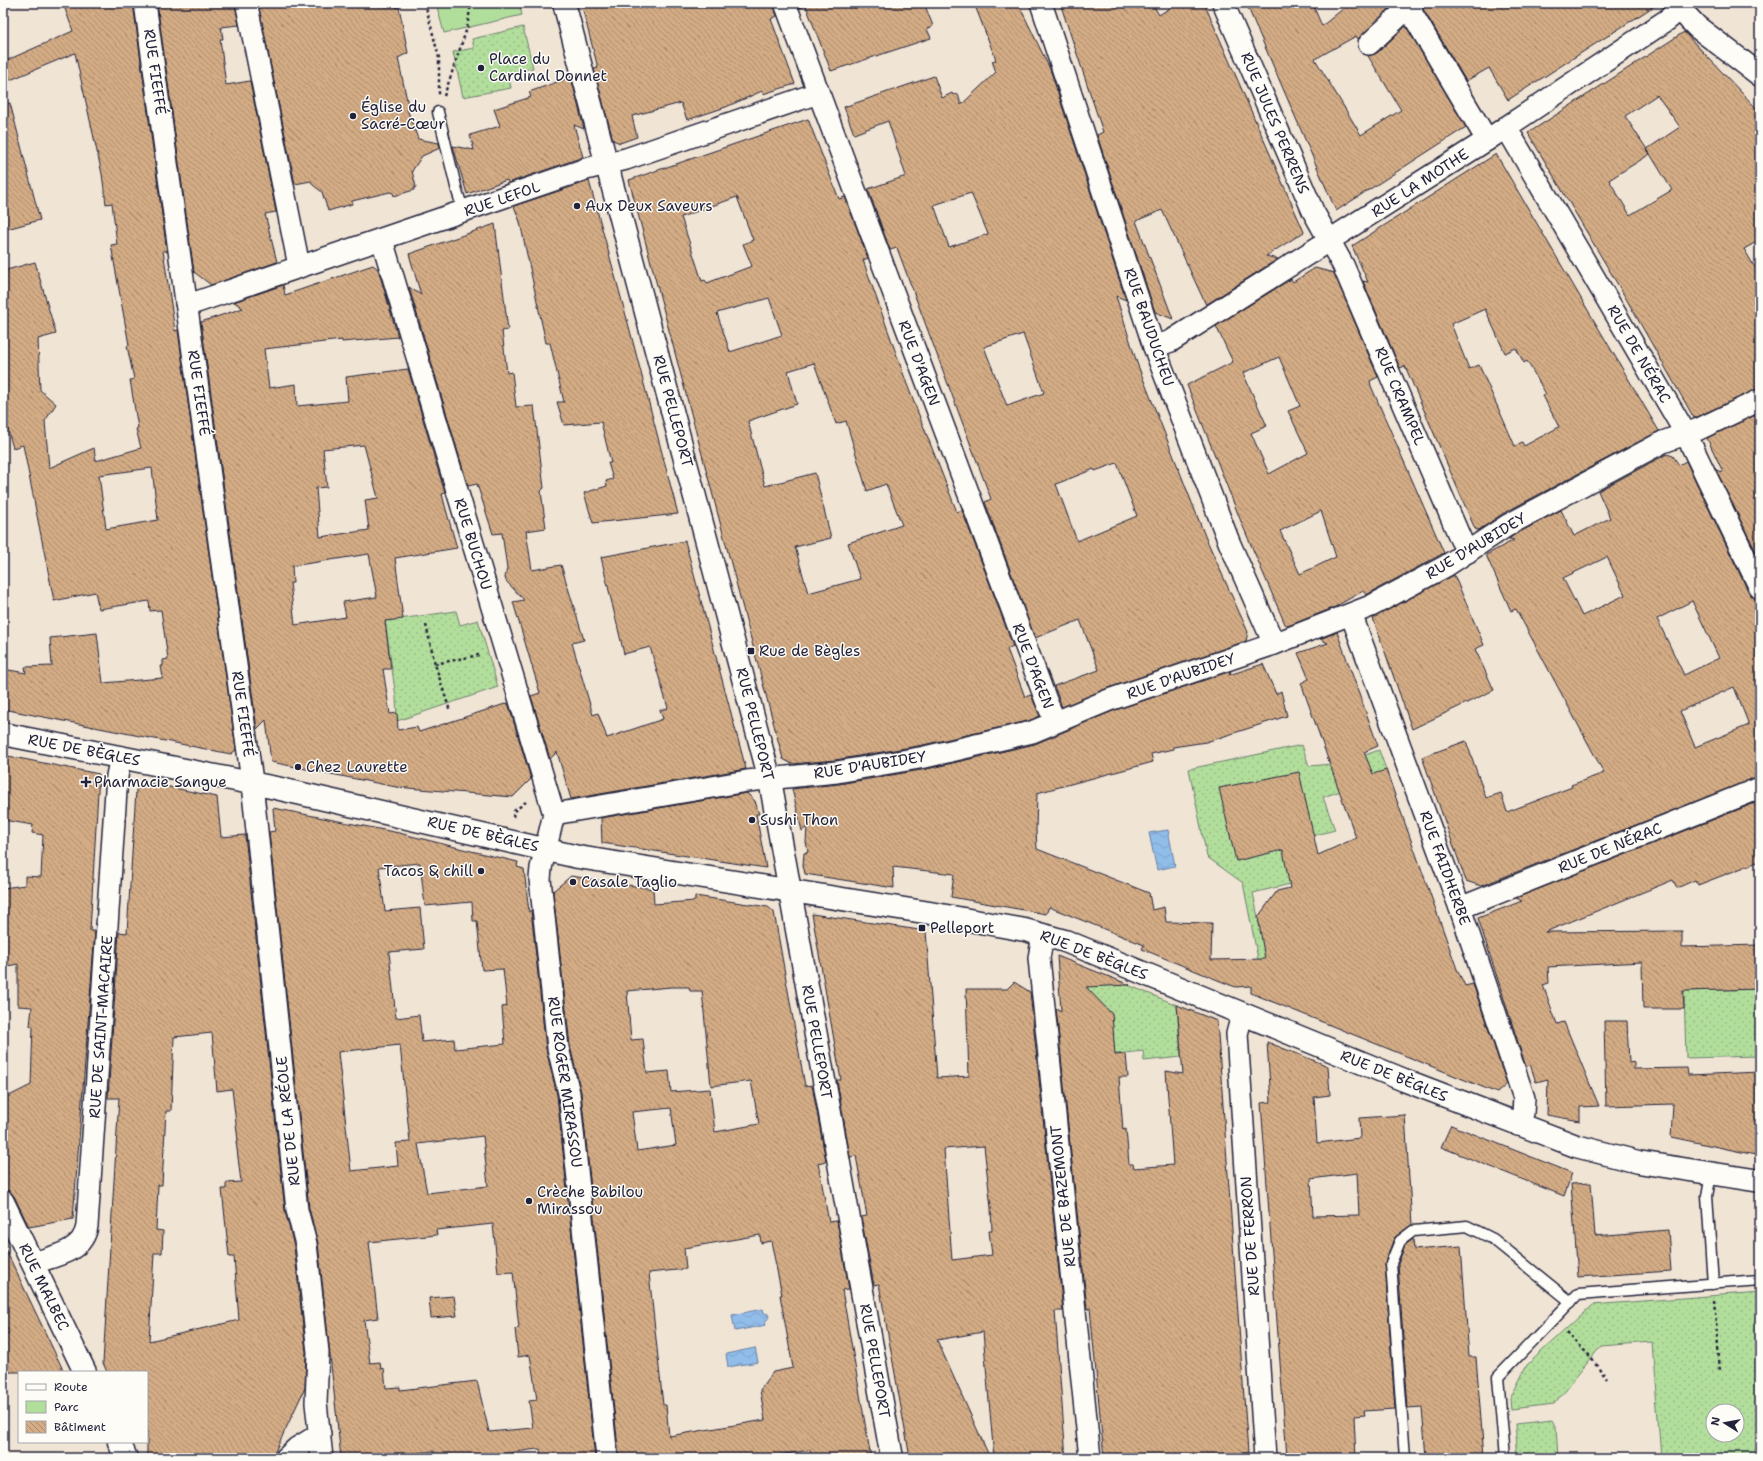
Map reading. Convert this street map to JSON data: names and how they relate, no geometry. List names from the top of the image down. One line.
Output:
{"streets":{"street":["RUE FIEFFÉ","RUE JULES PERRENS","RUE LA MOTHE","RUE LEFOL","RUE BAUDUCHEU","RUE DE NÉRAC","RUE D'AGEN","RUE CRAMPEL","RUE PELLEPORT","RUE BUCHOU","RUE D'AUBIDEY","RUE DE BÈGLES","RUE FAIDHERBE","RUE DE SAINT-MACAIRE","RUE ROGER MIRASSOU","RUE DE LA RÉOLE","RUE DE BAZEMONT","RUE DE FERRON","RUE MALBEC"]},"crossings":[["RUE FIEFFÉ","RUE LEFOL"],["RUE FIEFFÉ","RUE DE BÈGLES"],["RUE FIEFFÉ","RUE DE LA RÉOLE"],["RUE JULES PERRENS","RUE LA MOTHE"],["RUE JULES PERRENS","RUE CRAMPEL"],["RUE LA MOTHE","RUE BAUDUCHEU"],["RUE LA MOTHE","RUE DE NÉRAC"],["RUE LA MOTHE","RUE CRAMPEL"],["RUE LEFOL","RUE D'AGEN"],["RUE LEFOL","RUE PELLEPORT"],["RUE LEFOL","RUE BUCHOU"],["RUE BAUDUCHEU","RUE D'AUBIDEY"],["RUE DE NÉRAC","RUE D'AUBIDEY"],["RUE DE NÉRAC","RUE FAIDHERBE"],["RUE D'AGEN","RUE D'AUBIDEY"],["RUE CRAMPEL","RUE D'AUBIDEY"],["RUE PELLEPORT","RUE D'AUBIDEY"],["RUE PELLEPORT","RUE DE BÈGLES"],["RUE BUCHOU","RUE D'AUBIDEY"],["RUE D'AUBIDEY","RUE FAIDHERBE"],["RUE DE BÈGLES","RUE FAIDHERBE"],["RUE DE BÈGLES","RUE DE SAINT-MACAIRE"],["RUE DE BÈGLES","RUE ROGER MIRASSOU"],["RUE DE BÈGLES","RUE DE LA RÉOLE"],["RUE DE BÈGLES","RUE DE BAZEMONT"],["RUE DE BÈGLES","RUE DE FERRON"],["RUE DE SAINT-MACAIRE","RUE MALBEC"]],"places":{"other":["Place du Cardinal Donnet","Église du Sacré-Cœur","Aux Deux Saveurs","Chez Laurette","Sushi Thon","Tacos & chill","Casale Taglio","Crèche Babilou Mirassou"],"transit":["Rue de Bègles","Pelleport"],"health":["Pharmacie Sangue"]},"legend":["Route","Parc","Bâtiment"],"north":"left"}
